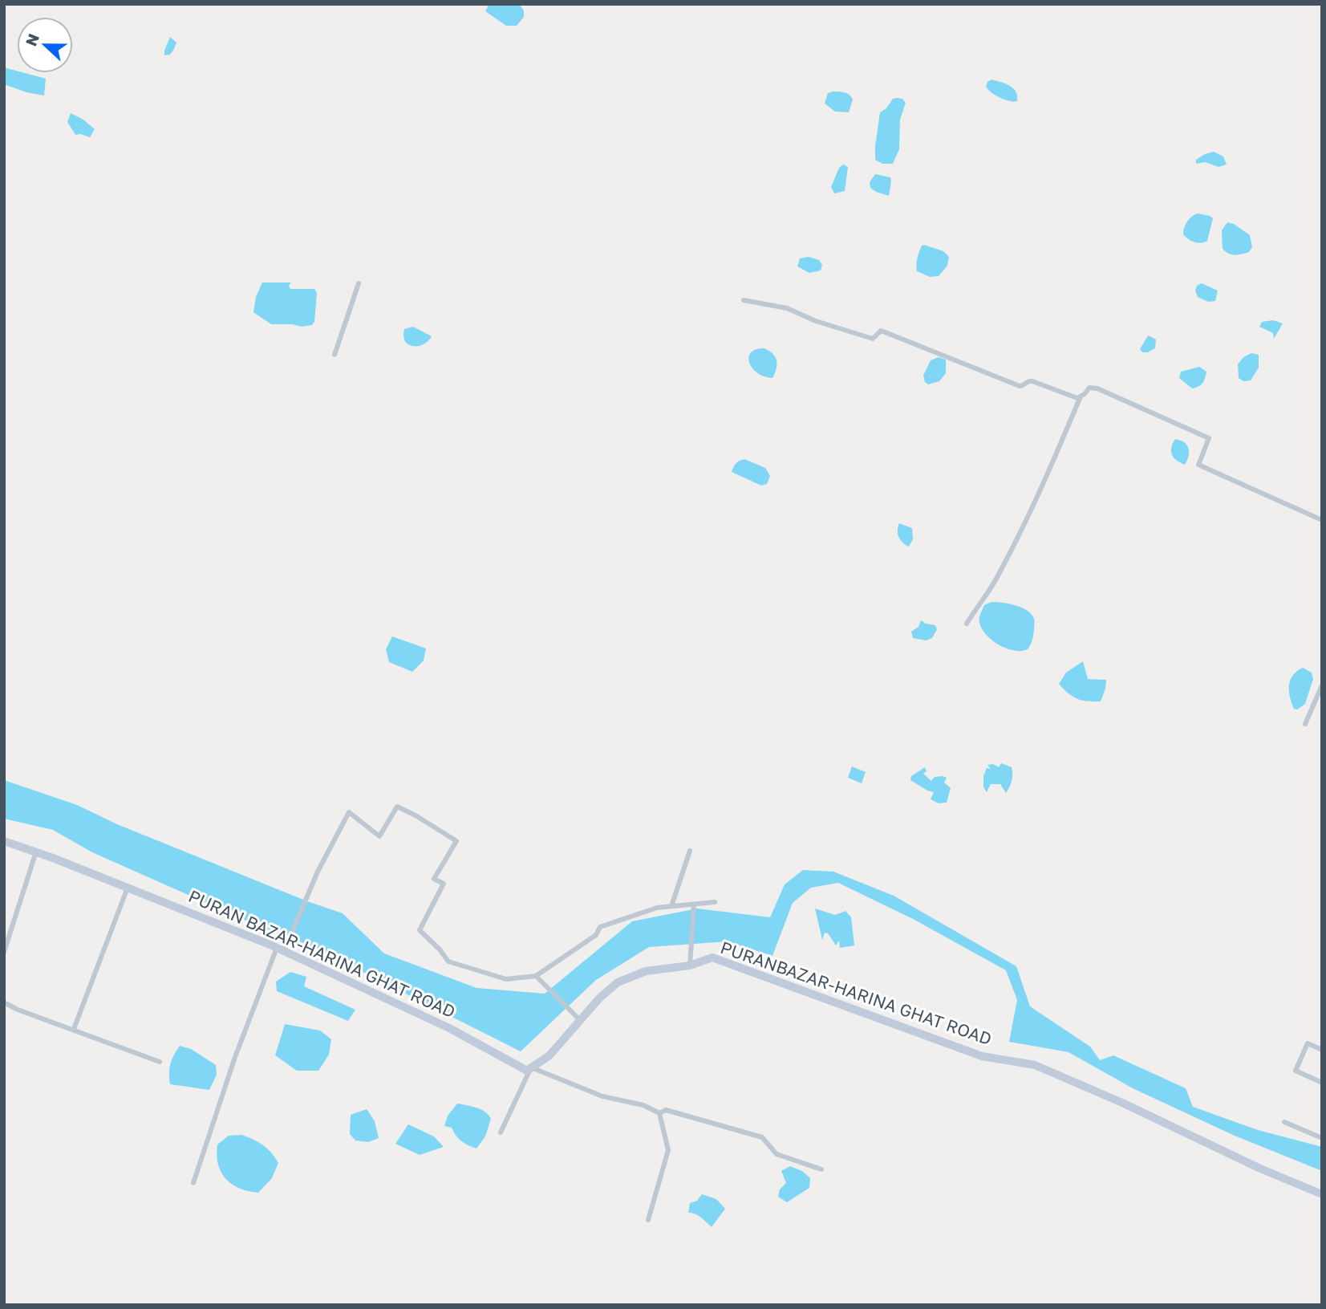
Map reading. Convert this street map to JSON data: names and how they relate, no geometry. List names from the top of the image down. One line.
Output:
{"streets":{"main road":["PURAN BAZAR-HARINA GHAT ROAD","PURANBAZAR-HARINA GHAT ROAD"]},"crossings":[["PURAN BAZAR-HARINA GHAT ROAD","PURANBAZAR-HARINA GHAT ROAD"]],"north":"left"}
